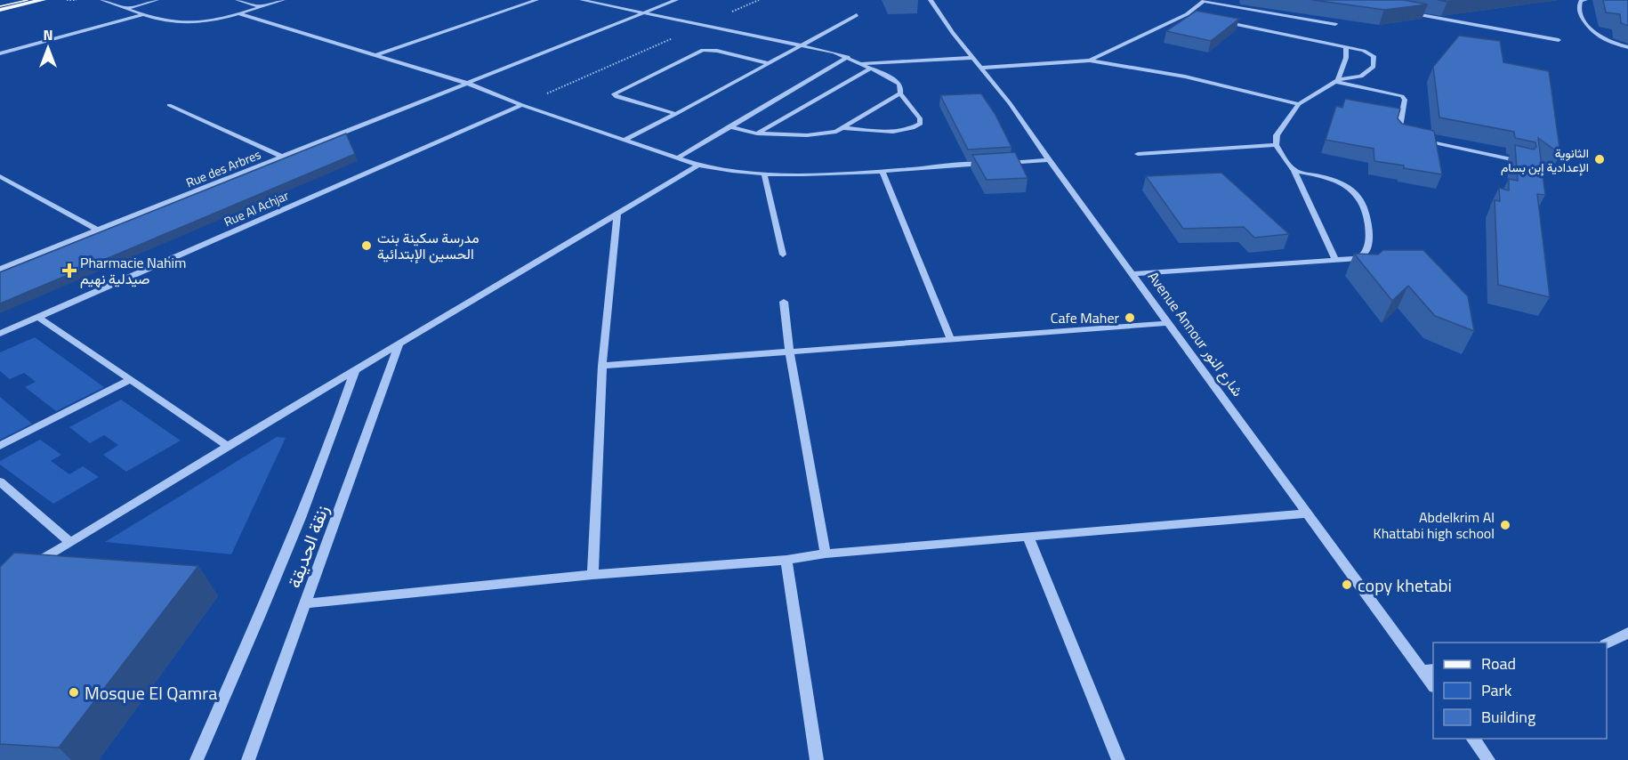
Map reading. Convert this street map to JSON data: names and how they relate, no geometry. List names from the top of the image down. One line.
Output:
{"streets":{"street":["Rue des Arbres","Rue Al Achjar","Avenue Annour شارع النور","زنقة الحديقة"]},"places":{"other":["الثانوية الإعدادية إبن بسام","مدرسة سكينة بنت الحسين الإبتدائية","Cafe Maher","Abdelkrim Al Khattabi high school","copy khetabi","Mosque El Qamra"],"health":["Pharmacie Nahim صيدلية نهيم"]},"legend":["Road","Park","Building"],"north":"top"}
